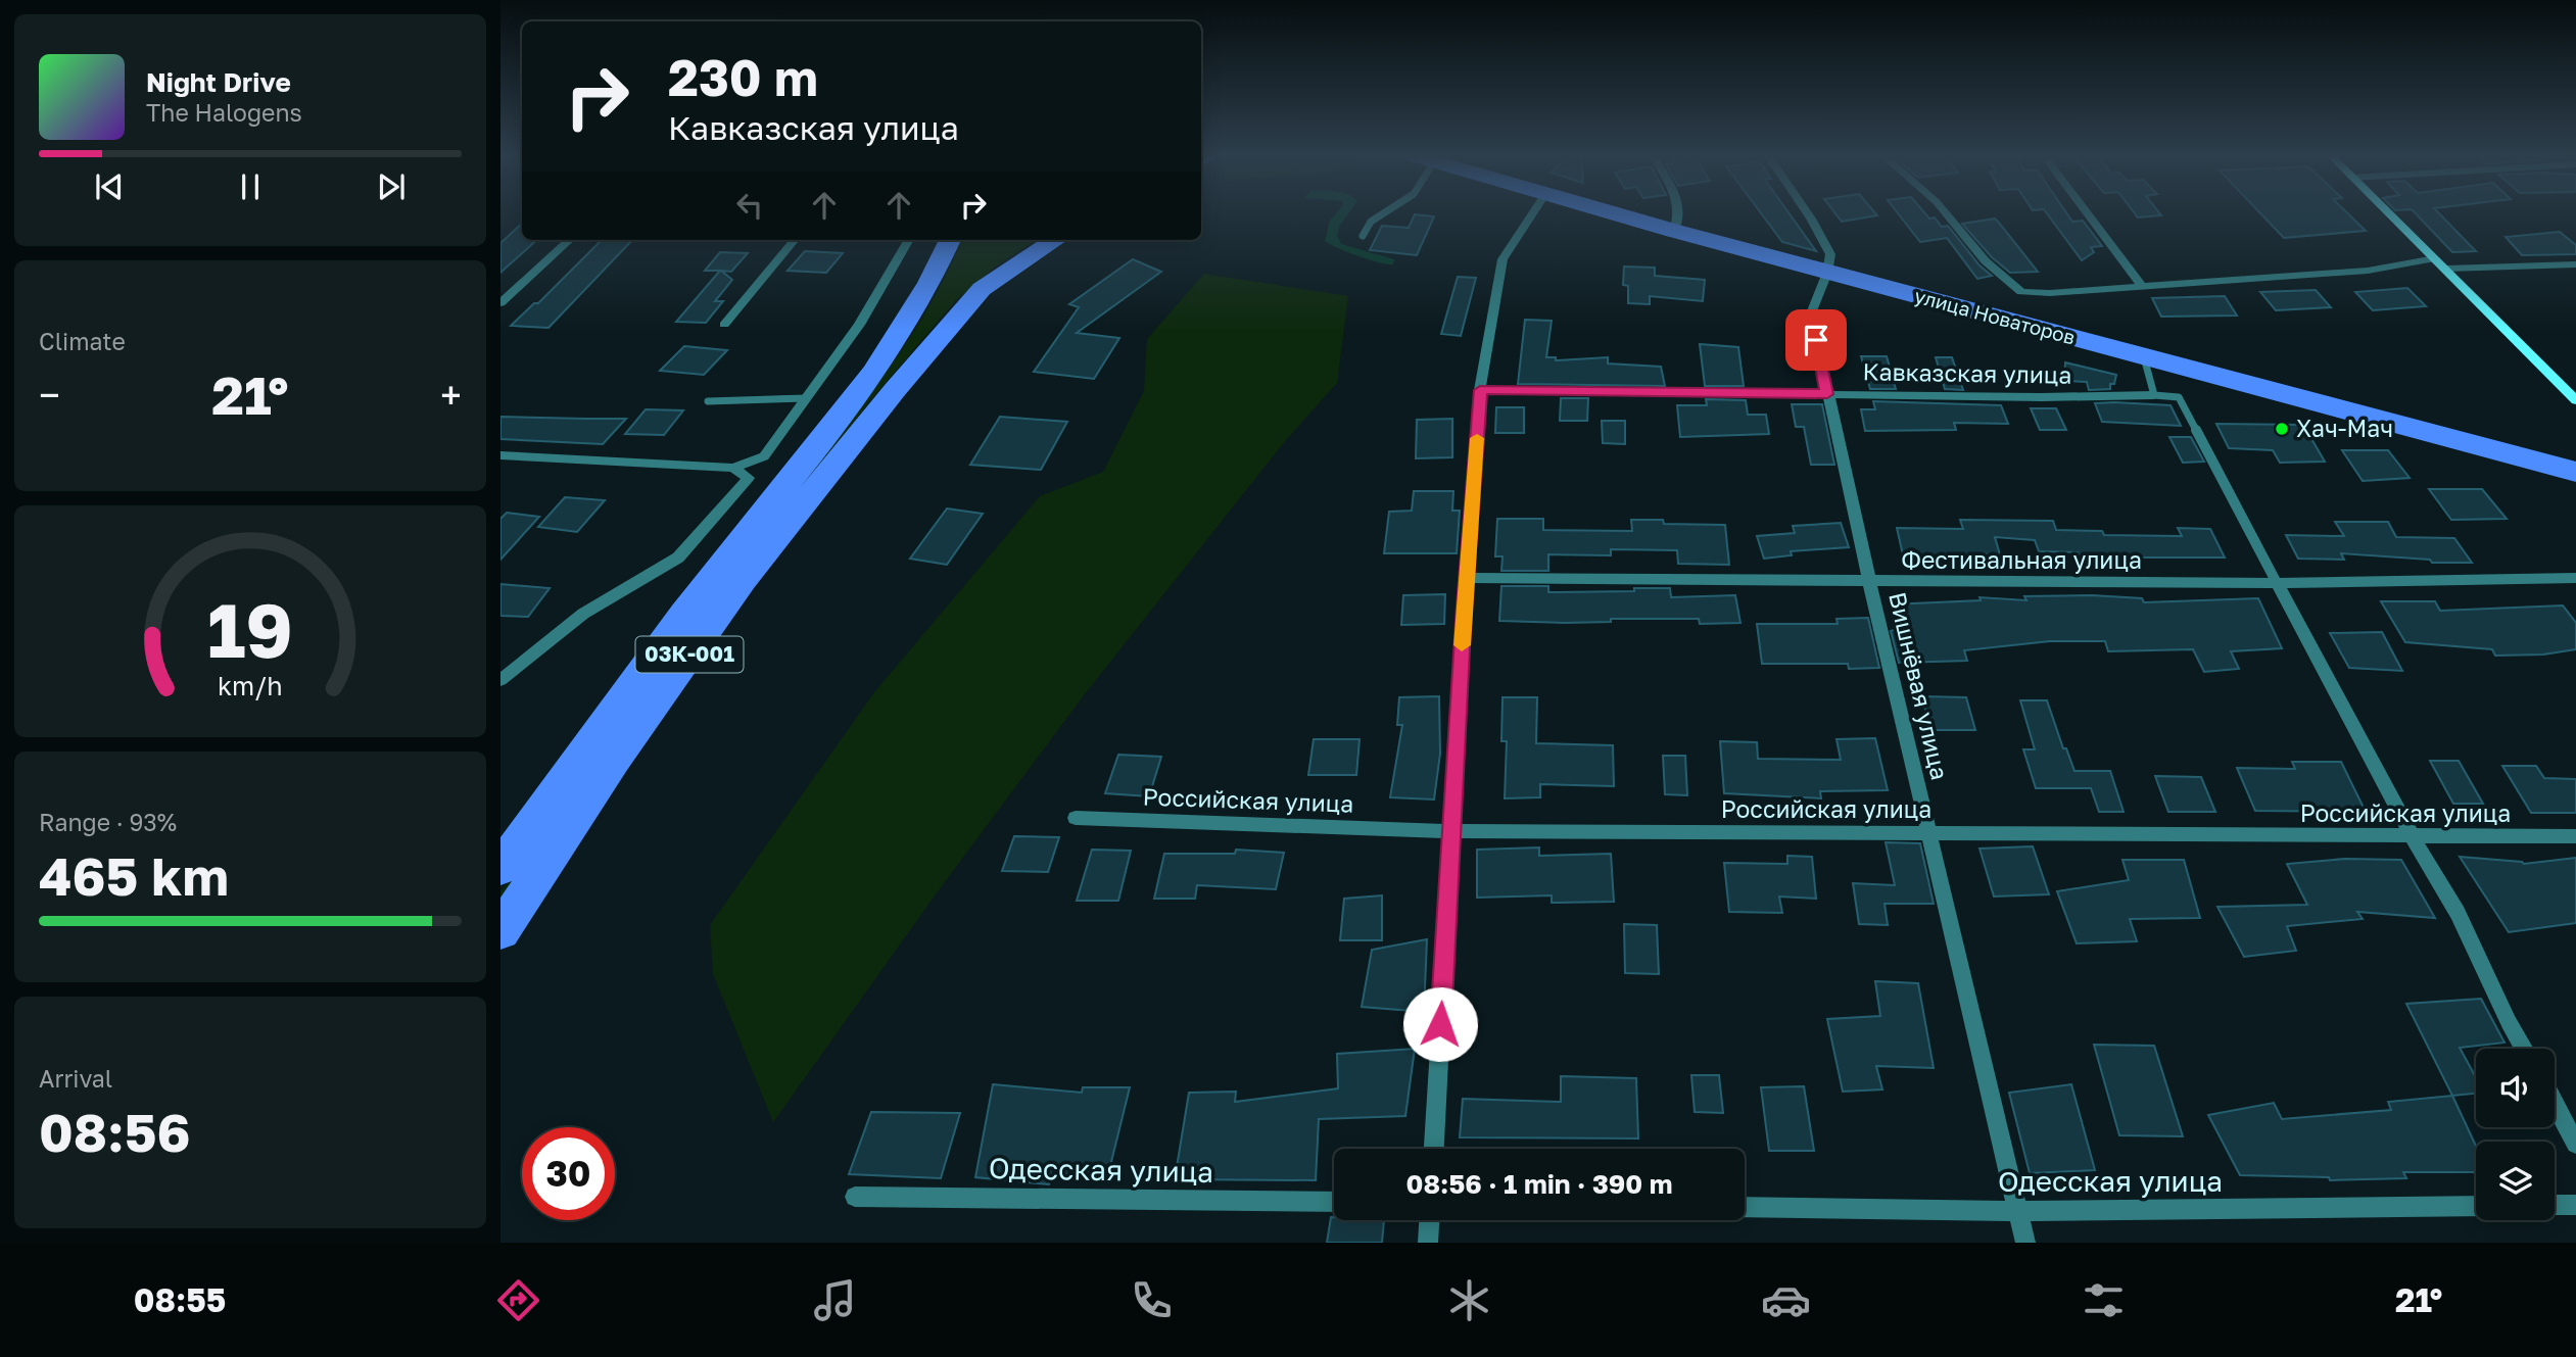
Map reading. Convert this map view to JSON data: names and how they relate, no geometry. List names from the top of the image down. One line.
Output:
{"streets":{"main road":["улица Новаторов","03К-001"],"street":["Кавказская улица","Фестивальная улица","Вишнёвая улица","Российская улица","Одесская улица"]},"crossings":[["улица Новаторов","Вишнёвая улица"],["Кавказская улица","Вишнёвая улица"],["Фестивальная улица","Вишнёвая улица"],["Вишнёвая улица","Российская улица"],["Вишнёвая улица","Одесская улица"]],"places":["Хач-Мач"],"page":{"turn":["230 m","Кавказская улица"],"song":["Night Drive","The Halogens"],"tile":["Climate",["Range · 93%","465 km"],["Arrival","08:56"]],"heat":["−","21°","+"],"limit":"30","trip":"08:56 · 1 min · 390 m","tabs":["08:55","21°"],"gauge":["19","km/h"]}}
